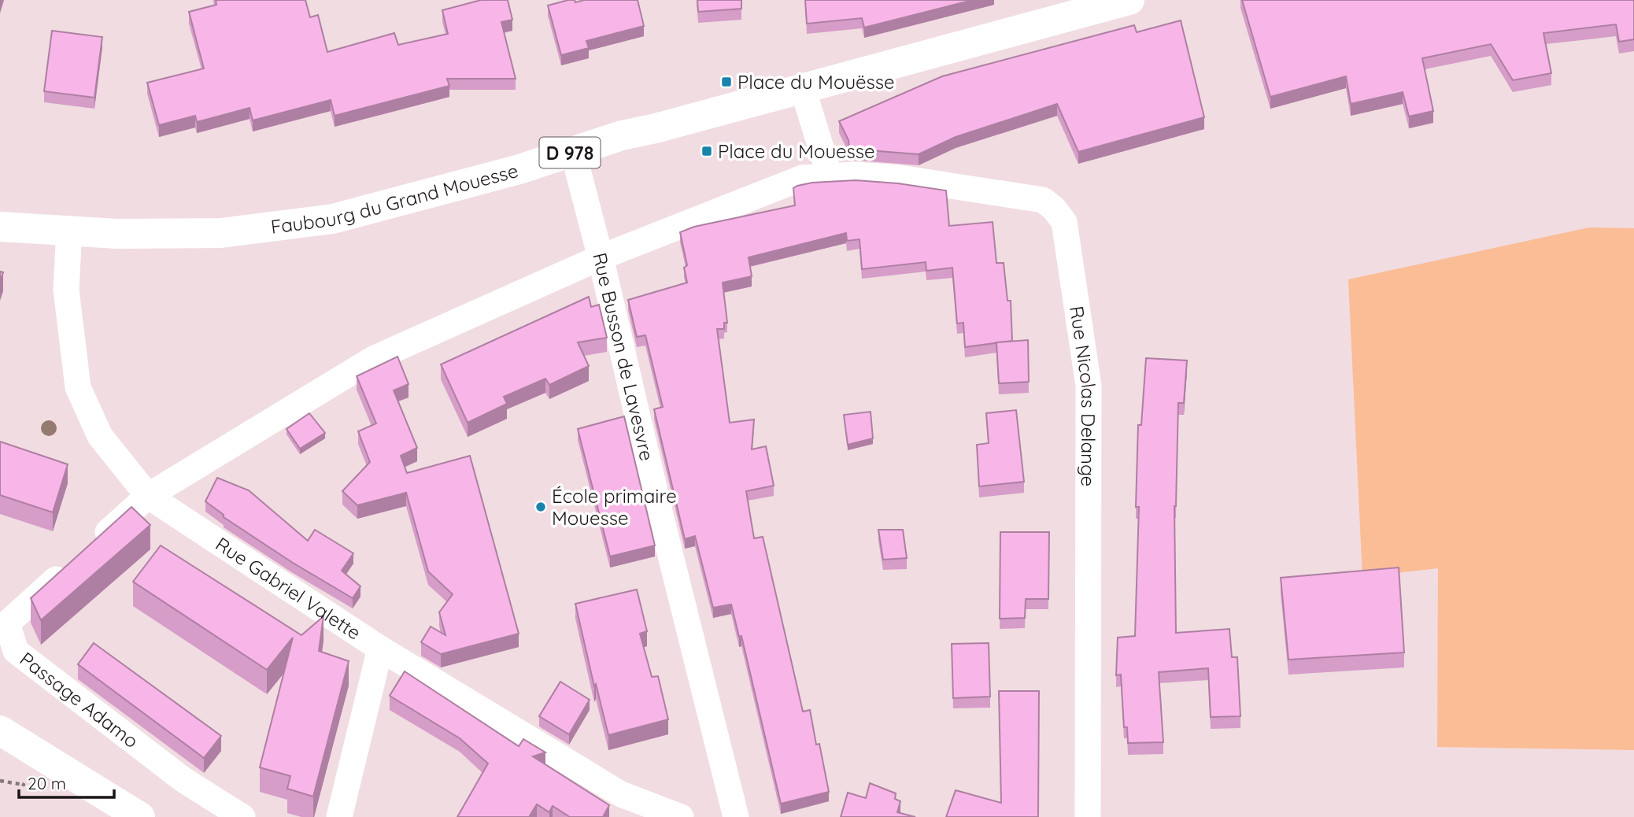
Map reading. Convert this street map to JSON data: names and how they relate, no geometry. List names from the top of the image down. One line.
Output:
{"streets":{"main road":["D 978","Faubourg du Grand Mouesse"],"street":["Rue Busson de Lavesvre","Rue Nicolas Delange","Rue Gabriel Valette","Passage Adamo"]},"crossings":[["Faubourg du Grand Mouesse","Rue Busson de Lavesvre"],["Faubourg du Grand Mouesse","Rue Gabriel Valette"]],"places":{"transit":["Place du Mouësse","Place du Mouesse"],"other":["École primaire Mouesse"]},"scale_bar":"20 m"}
